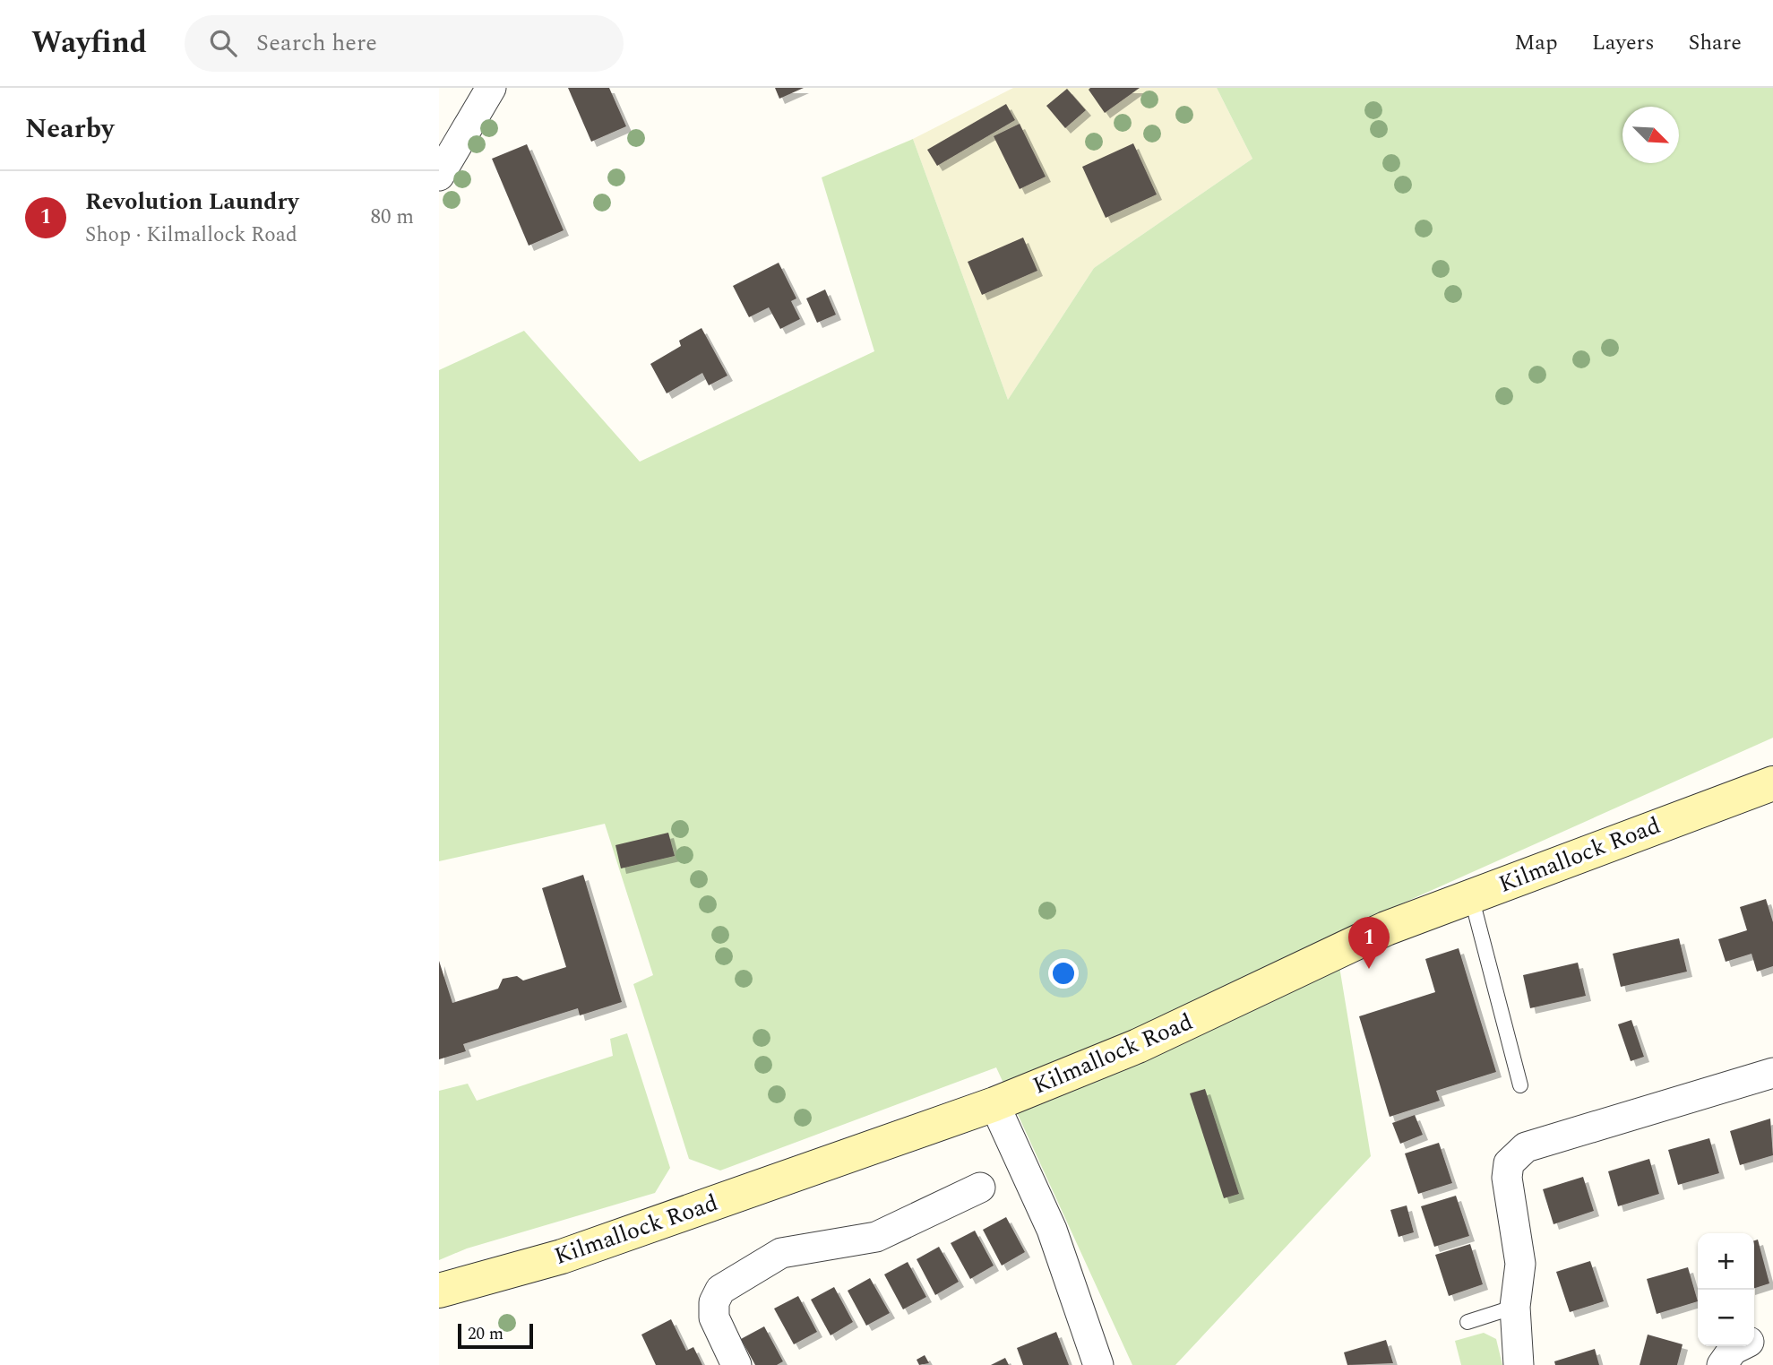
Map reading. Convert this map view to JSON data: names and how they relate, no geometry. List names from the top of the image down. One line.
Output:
{"streets":{"main road":["Kilmallock Road"]},"scale_bar":"20 m","north":"bottom right","page":{"header":"Wayfind","search":"Search here","nav":["Map","Layers","Share"],"heading":"Nearby","list":[{"mark":"1","name":"Revolution Laundry","note":"Shop · Kilmallock Road","value":"80 m"}],"pins":"1","map_buttons":["+","−"],"scale":"20 m"}}
